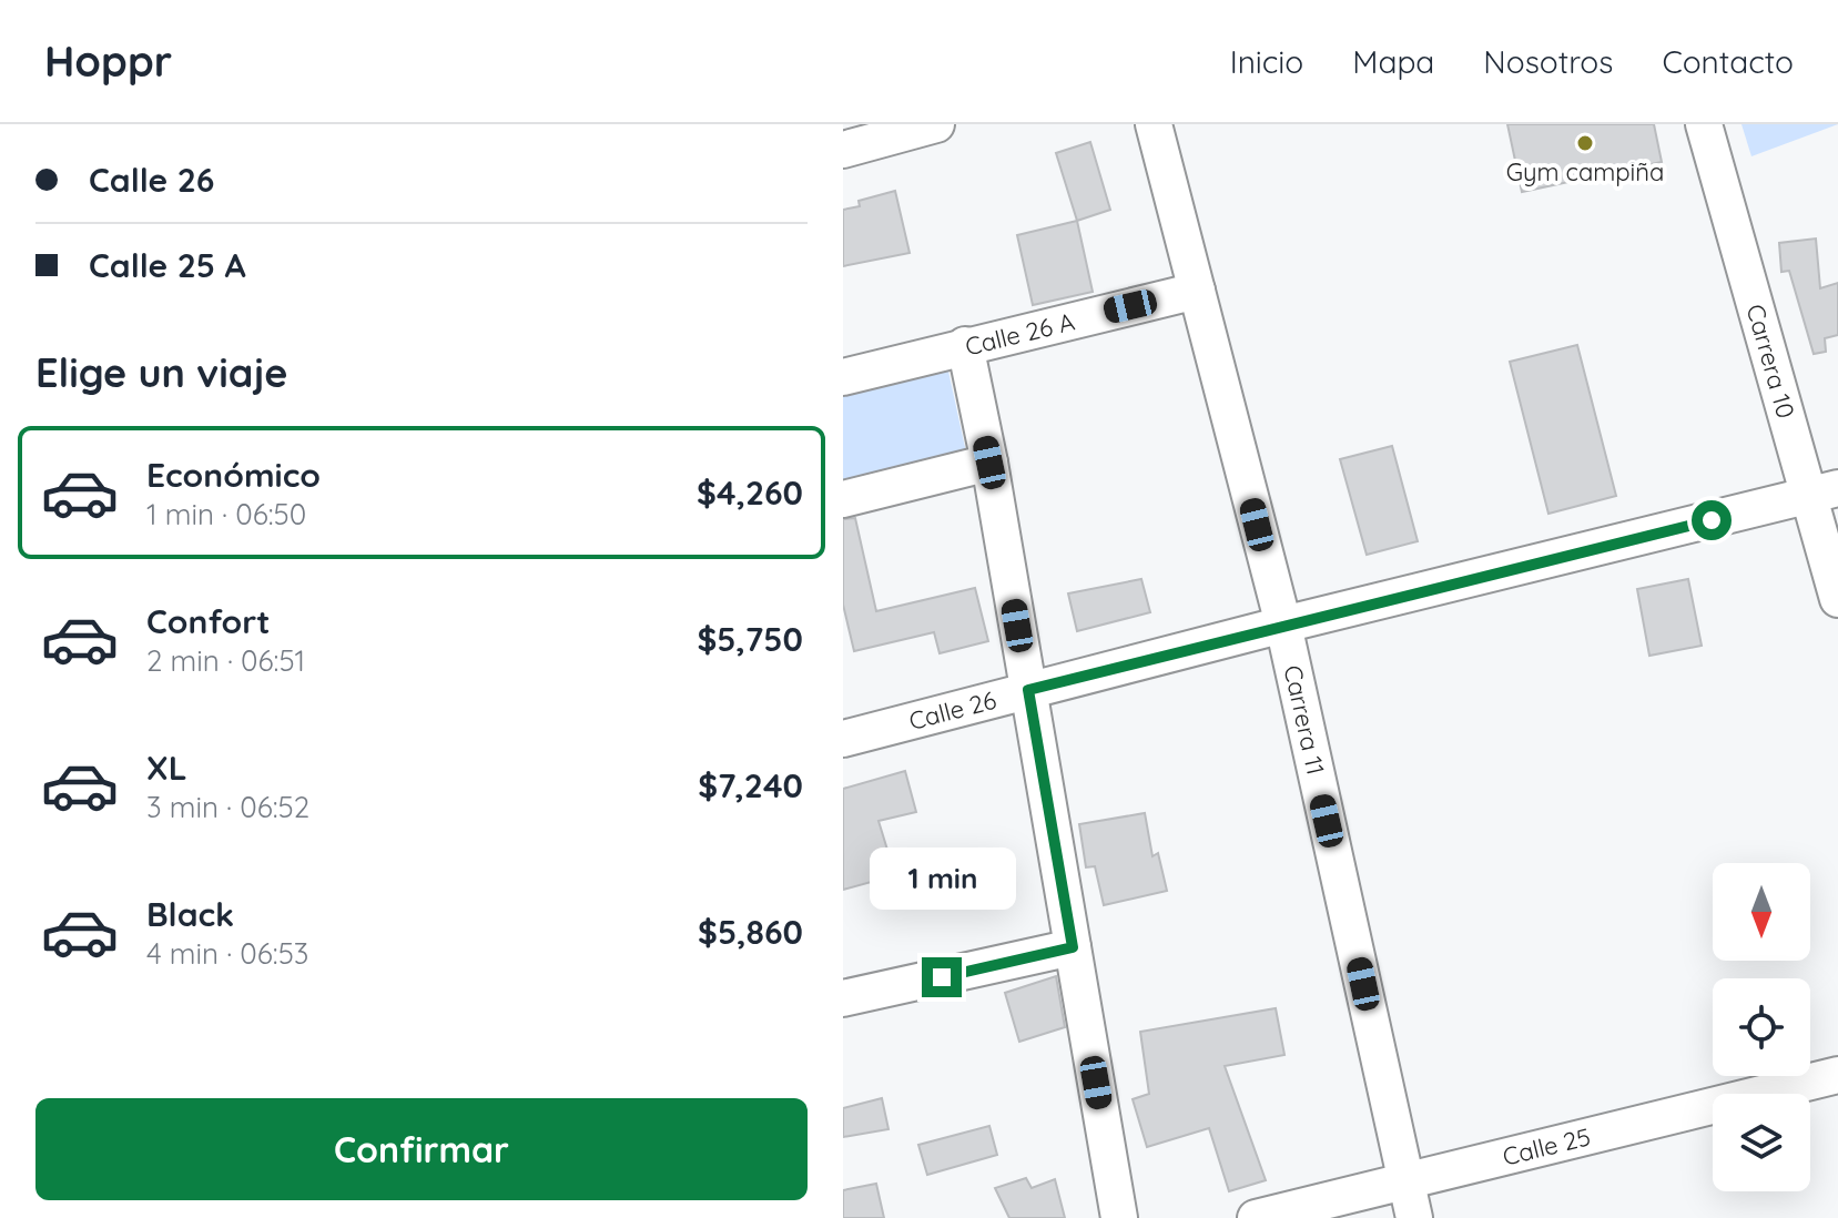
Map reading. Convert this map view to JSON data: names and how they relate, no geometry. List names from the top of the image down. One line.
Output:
{"streets":{"street":["Calle 26 A","Carrera 10","Calle 26","Carrera 11","Calle 25"]},"crossings":[["Calle 26 A","Carrera 11"],["Carrera 10","Calle 26"],["Calle 26","Carrera 11"],["Carrera 11","Calle 25"]],"places":["Gym campiña"],"north":"bottom","page":{"header":"Hoppr","nav":["Inicio","Mapa","Nosotros","Contacto"],"banner":["Calle 26","Calle 25 A"],"heading":"Elige un viaje","list":[{"name":"Económico","note":"1 min · 06:50","value":"$4,260"},{"name":"Confort","note":"2 min · 06:51","value":"$5,750"},{"name":"XL","note":"3 min · 06:52","value":"$7,240"},{"name":"Black","note":"4 min · 06:53","value":"$5,860"}],"bubble":"1 min","buttons":"Confirmar"}}
